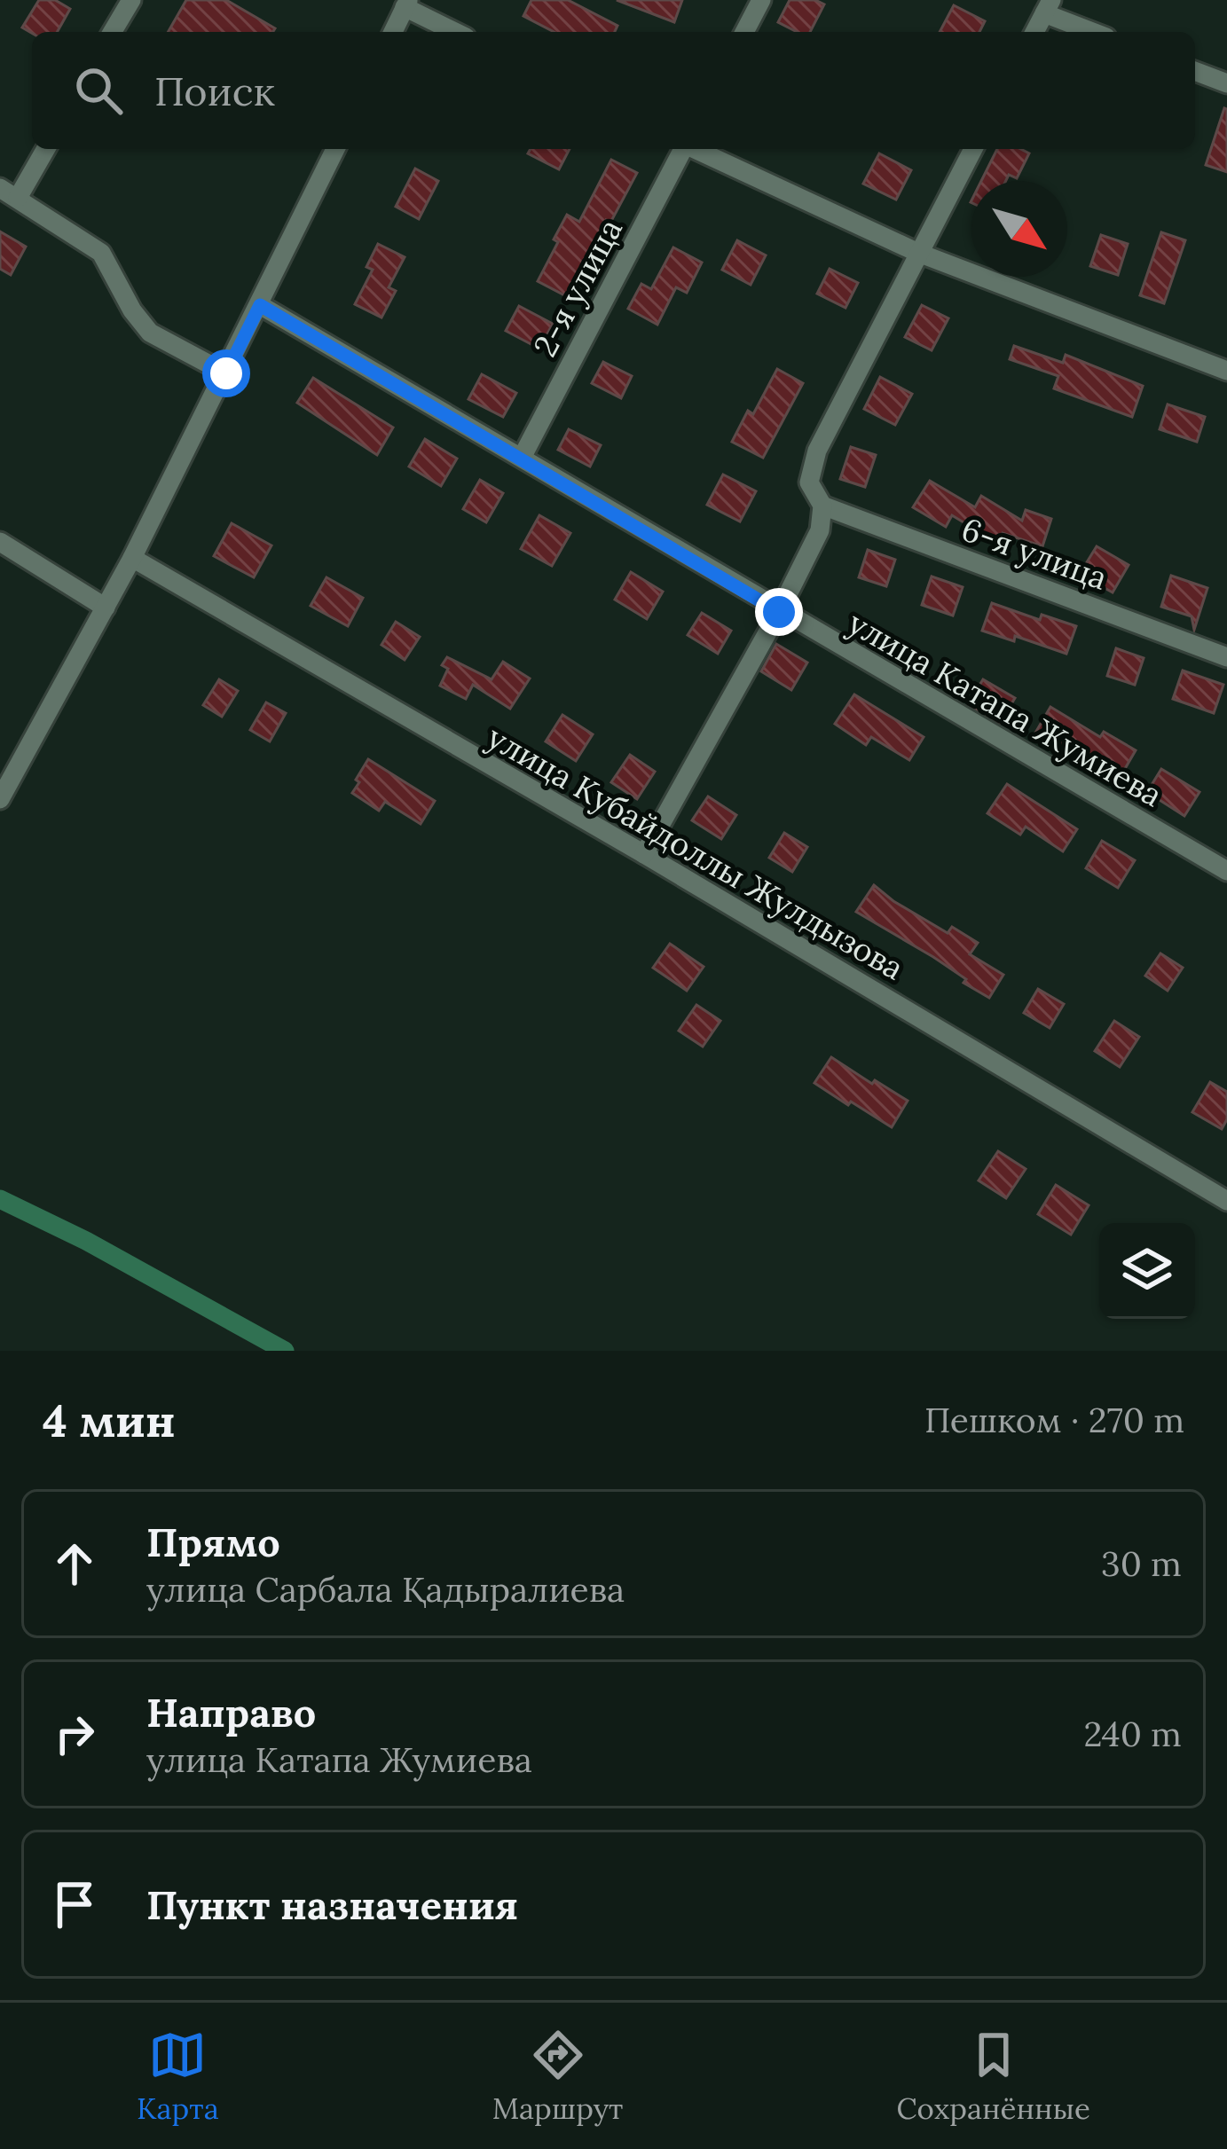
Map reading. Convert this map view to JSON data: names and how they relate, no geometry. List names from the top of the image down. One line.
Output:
{"streets":{"street":["2-я улица","6-я улица","улица Катапа Жумиева","улица Кубайдоллы Жулдызова"]},"crossings":[["2-я улица","улица Катапа Жумиева"]],"north":"bottom right","page":{"search":"Поиск","heading":["4 мин","Пешком · 270 m"],"list":[["Прямо","улица Сарбала Қадыралиева","30 m"],["Направо","улица Катапа Жумиева","240 m"],"Пункт назначения"],"nav":["Карта","Маршрут","Сохранённые"]}}
